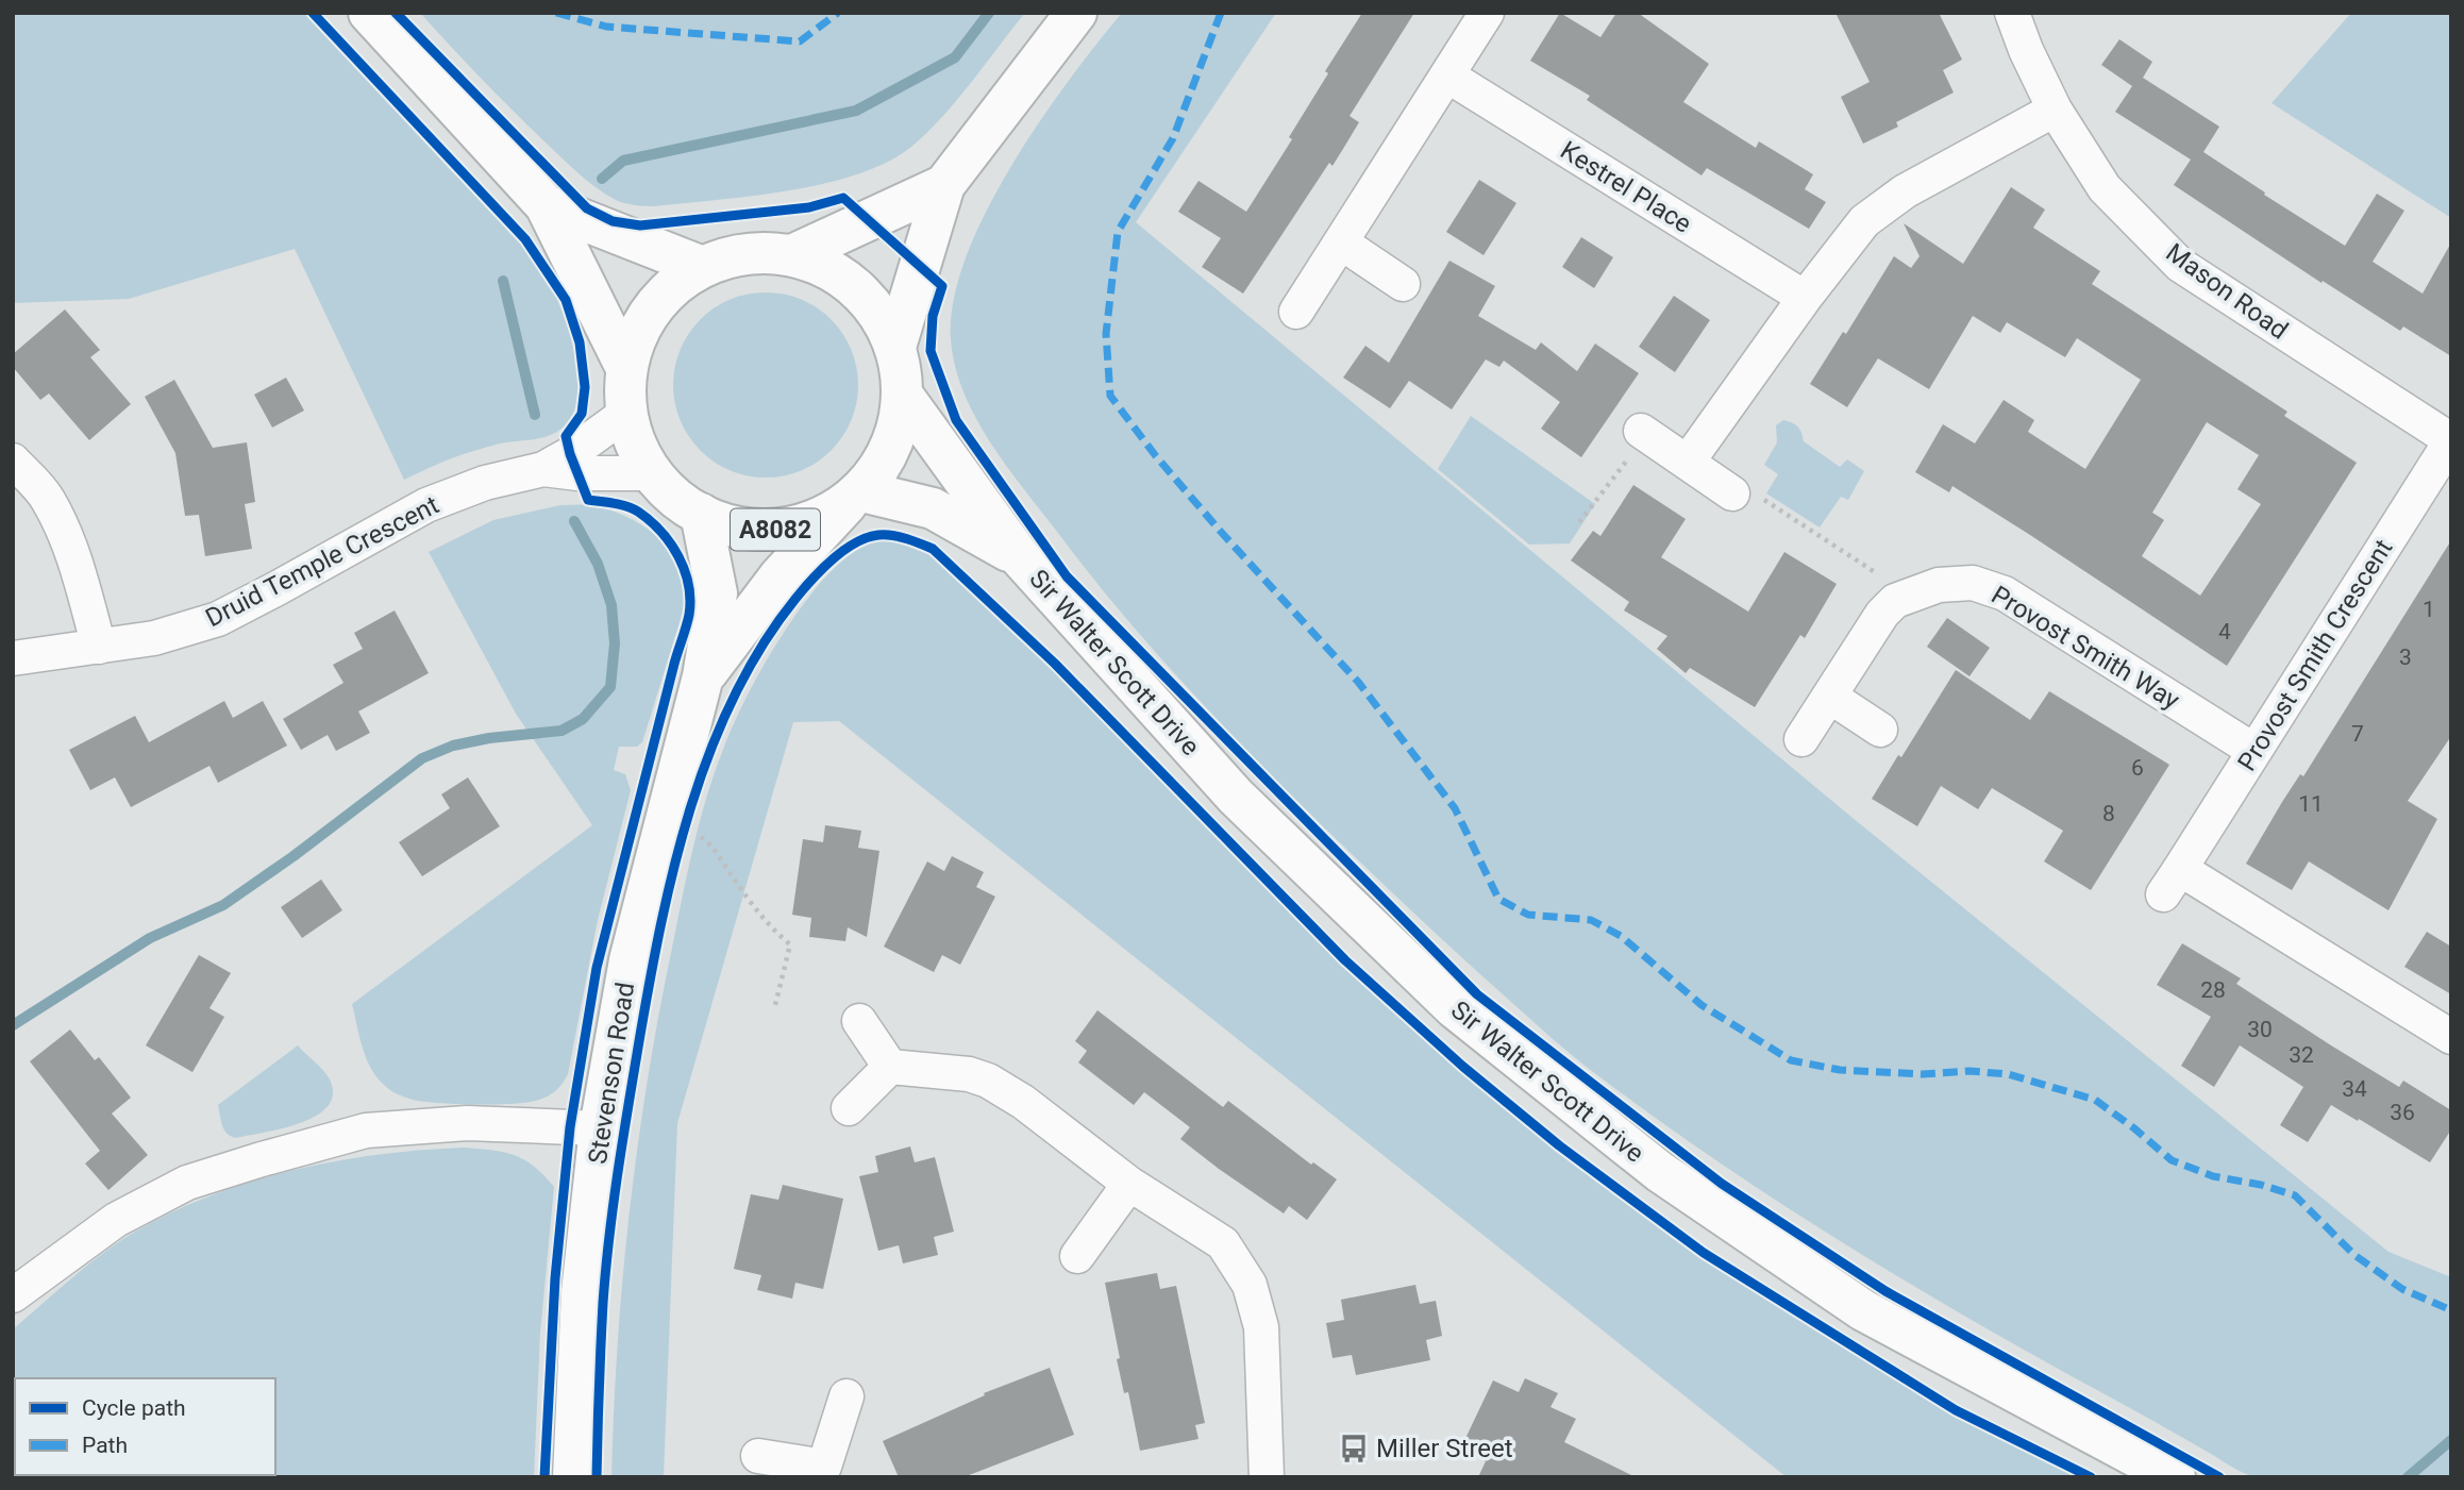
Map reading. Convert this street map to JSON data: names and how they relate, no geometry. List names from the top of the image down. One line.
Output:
{"streets":{"main road":["A8082","Sir Walter Scott Drive","Stevenson Road"],"street":["Kestrel Place","Mason Road","Druid Temple Crescent","Provost Smith Way","Provost Smith Crescent"]},"crossings":[["Mason Road","Provost Smith Crescent"],["A8082","Druid Temple Crescent"],["A8082","Sir Walter Scott Drive"],["A8082","Stevenson Road"],["Provost Smith Way","Provost Smith Crescent"],["Sir Walter Scott Drive","Stevenson Road"]],"places":{"bus stop":["Miller Street"]},"house_numbers":["1","4","3","7","6","11","8","28","30","32","34","36"],"legend":["Cycle path","Path"]}
